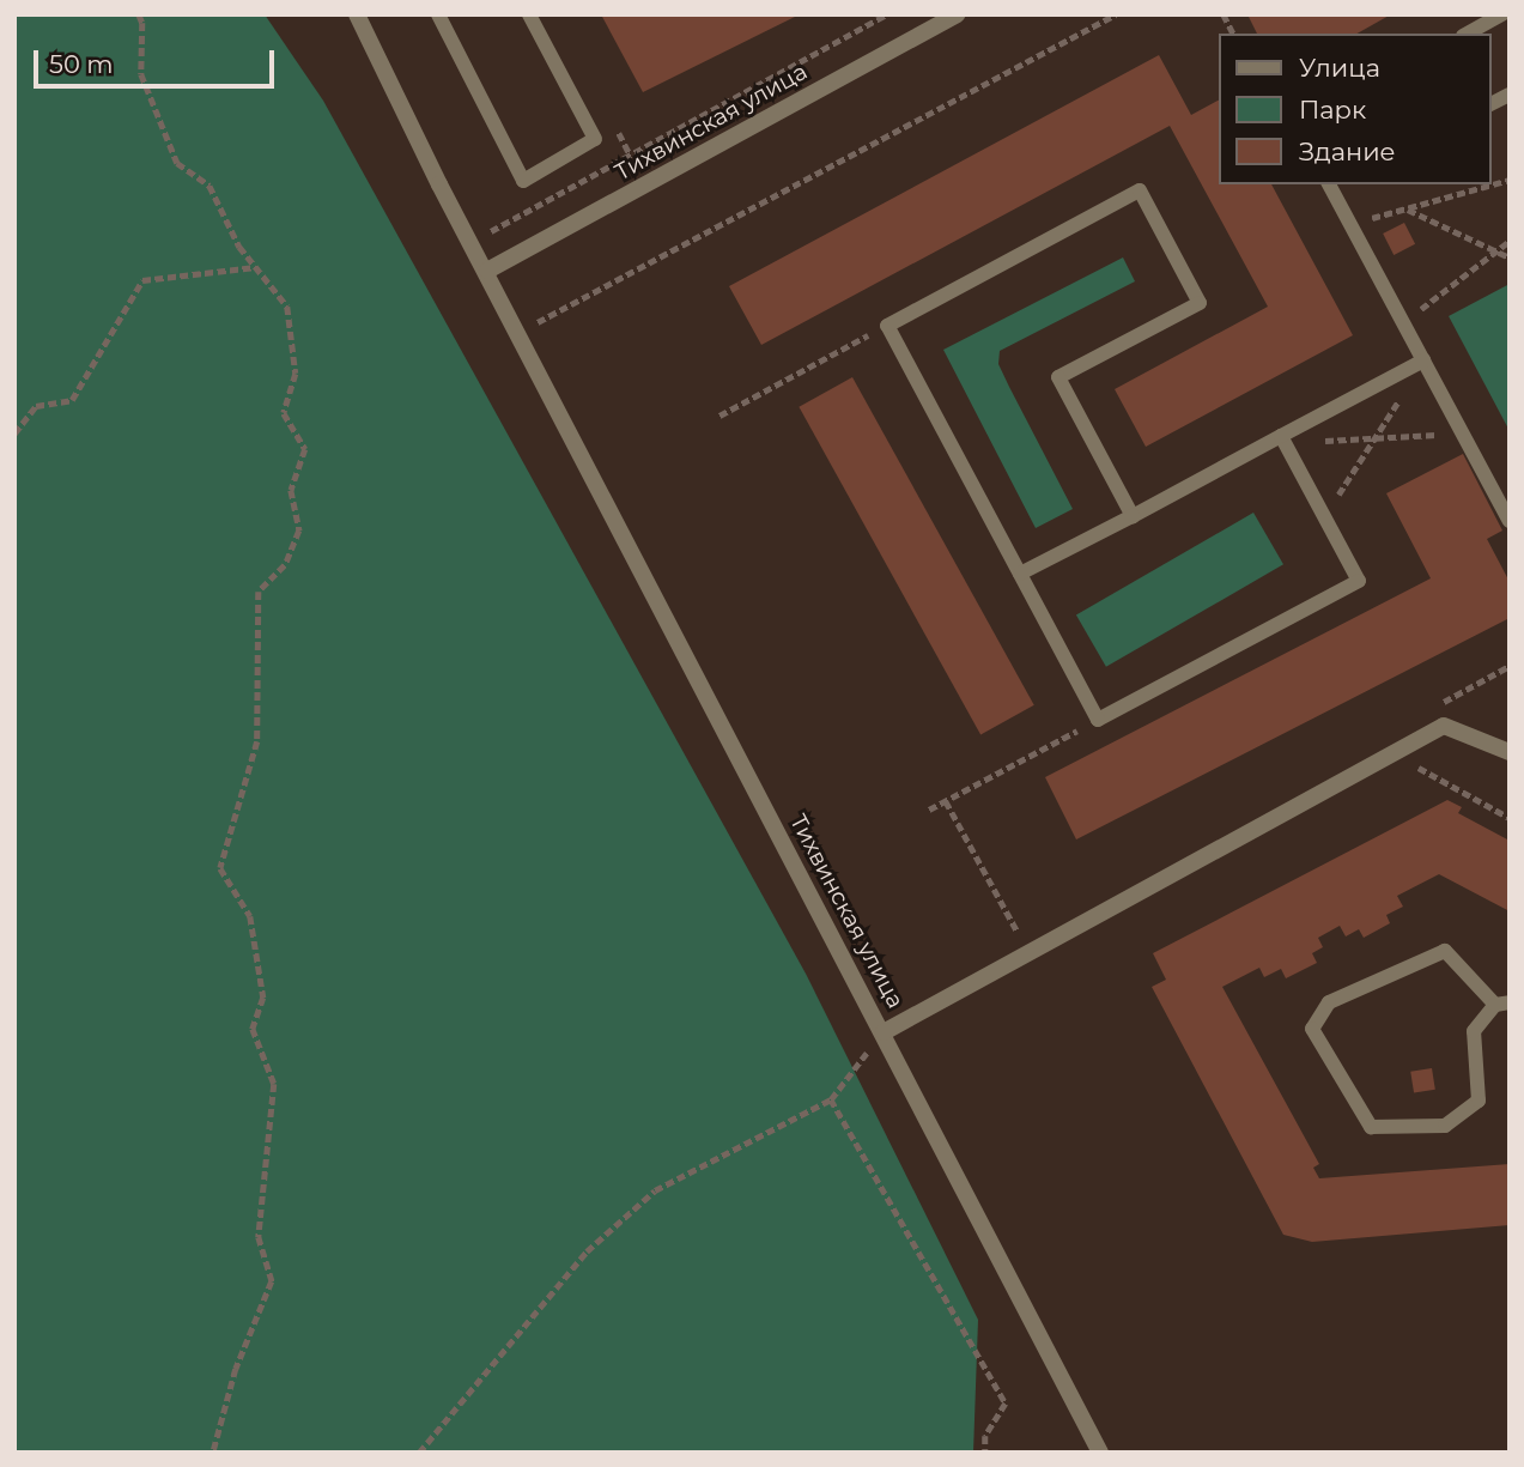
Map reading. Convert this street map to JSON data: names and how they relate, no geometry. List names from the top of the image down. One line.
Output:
{"streets":{"street":["Тихвинская улица"]},"legend":["Улица","Парк","Здание"],"scale_bar":"50 m"}
